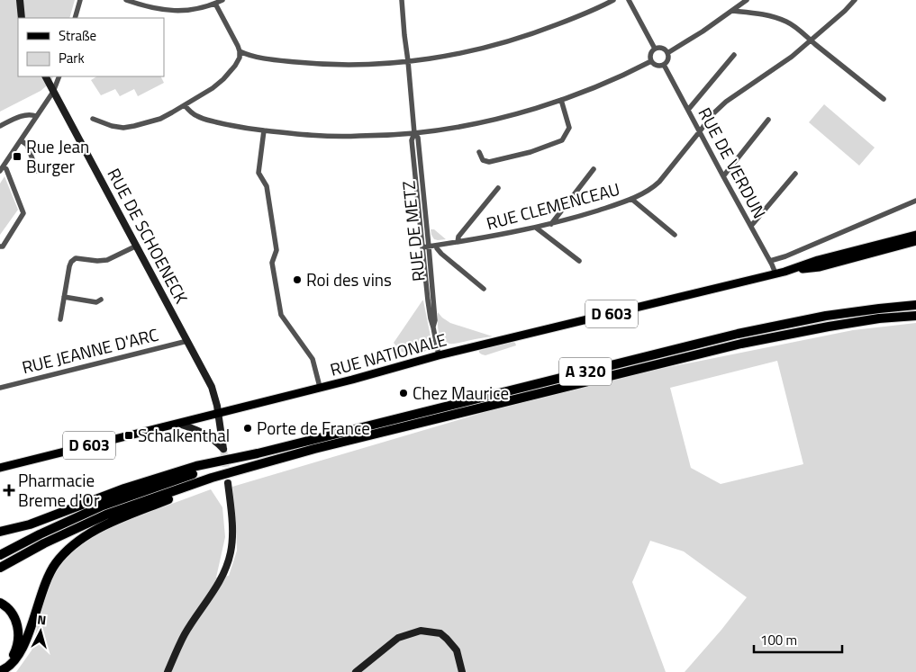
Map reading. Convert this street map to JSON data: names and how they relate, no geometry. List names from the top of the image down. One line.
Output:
{"streets":{"highway":["A 320"],"main road":["RUE DE SCHOENECK","D 603","RUE NATIONALE"],"street":["RUE DE VERDUN","RUE CLEMENCEAU","RUE DE METZ","RUE JEANNE D'ARC"]},"crossings":[["RUE DE VERDUN","RUE CLEMENCEAU"],["RUE DE VERDUN","RUE NATIONALE"],["RUE CLEMENCEAU","RUE DE METZ"],["RUE DE METZ","RUE NATIONALE"],["RUE DE SCHOENECK","RUE JEANNE D'ARC"],["RUE DE SCHOENECK","RUE NATIONALE"]],"places":{"transit":["Rue Jean Burger","Schalkenthal"],"other":["Roi des vins","Chez Maurice","Porte de France"],"health":["Pharmacie Breme d'Or"]},"legend":["Straße","Park"],"scale_bar":"100 m","north":"top"}
